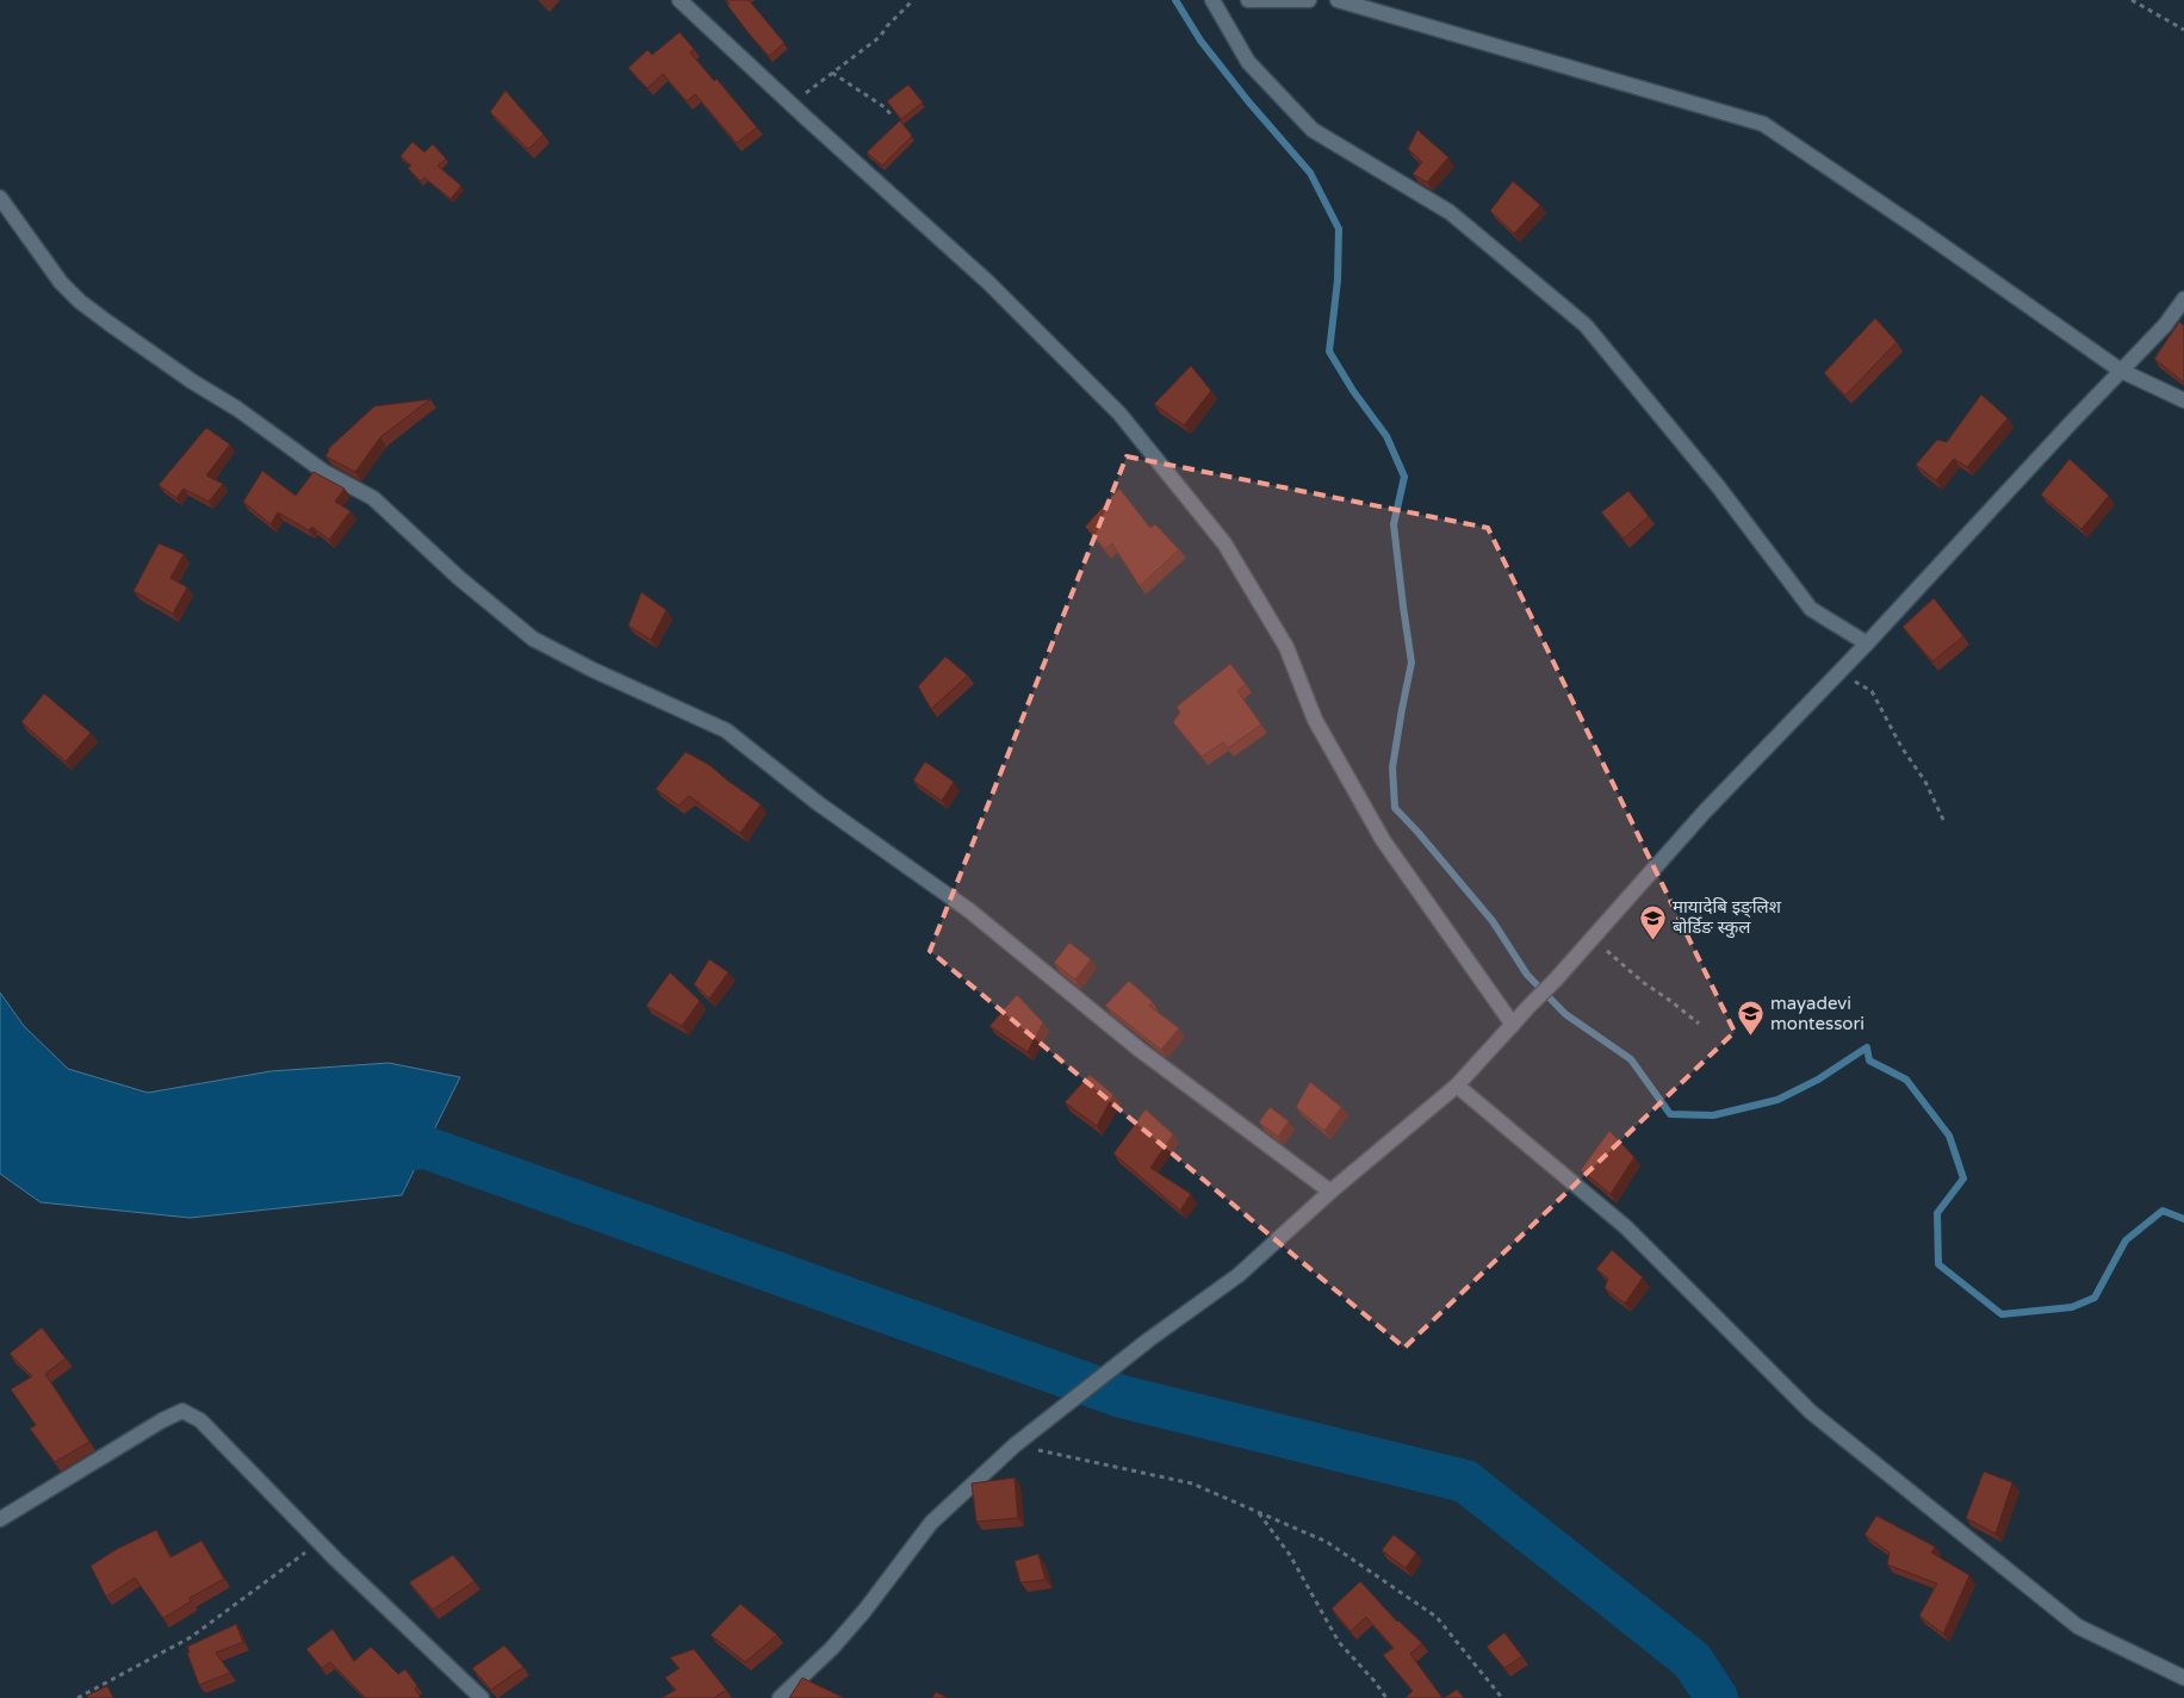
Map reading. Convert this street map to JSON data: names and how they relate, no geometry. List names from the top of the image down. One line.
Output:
{"places":{"school or university":["मायादेबि इङ्लिश बोर्डिङ स्कुल","mayadevi montessori"]}}
